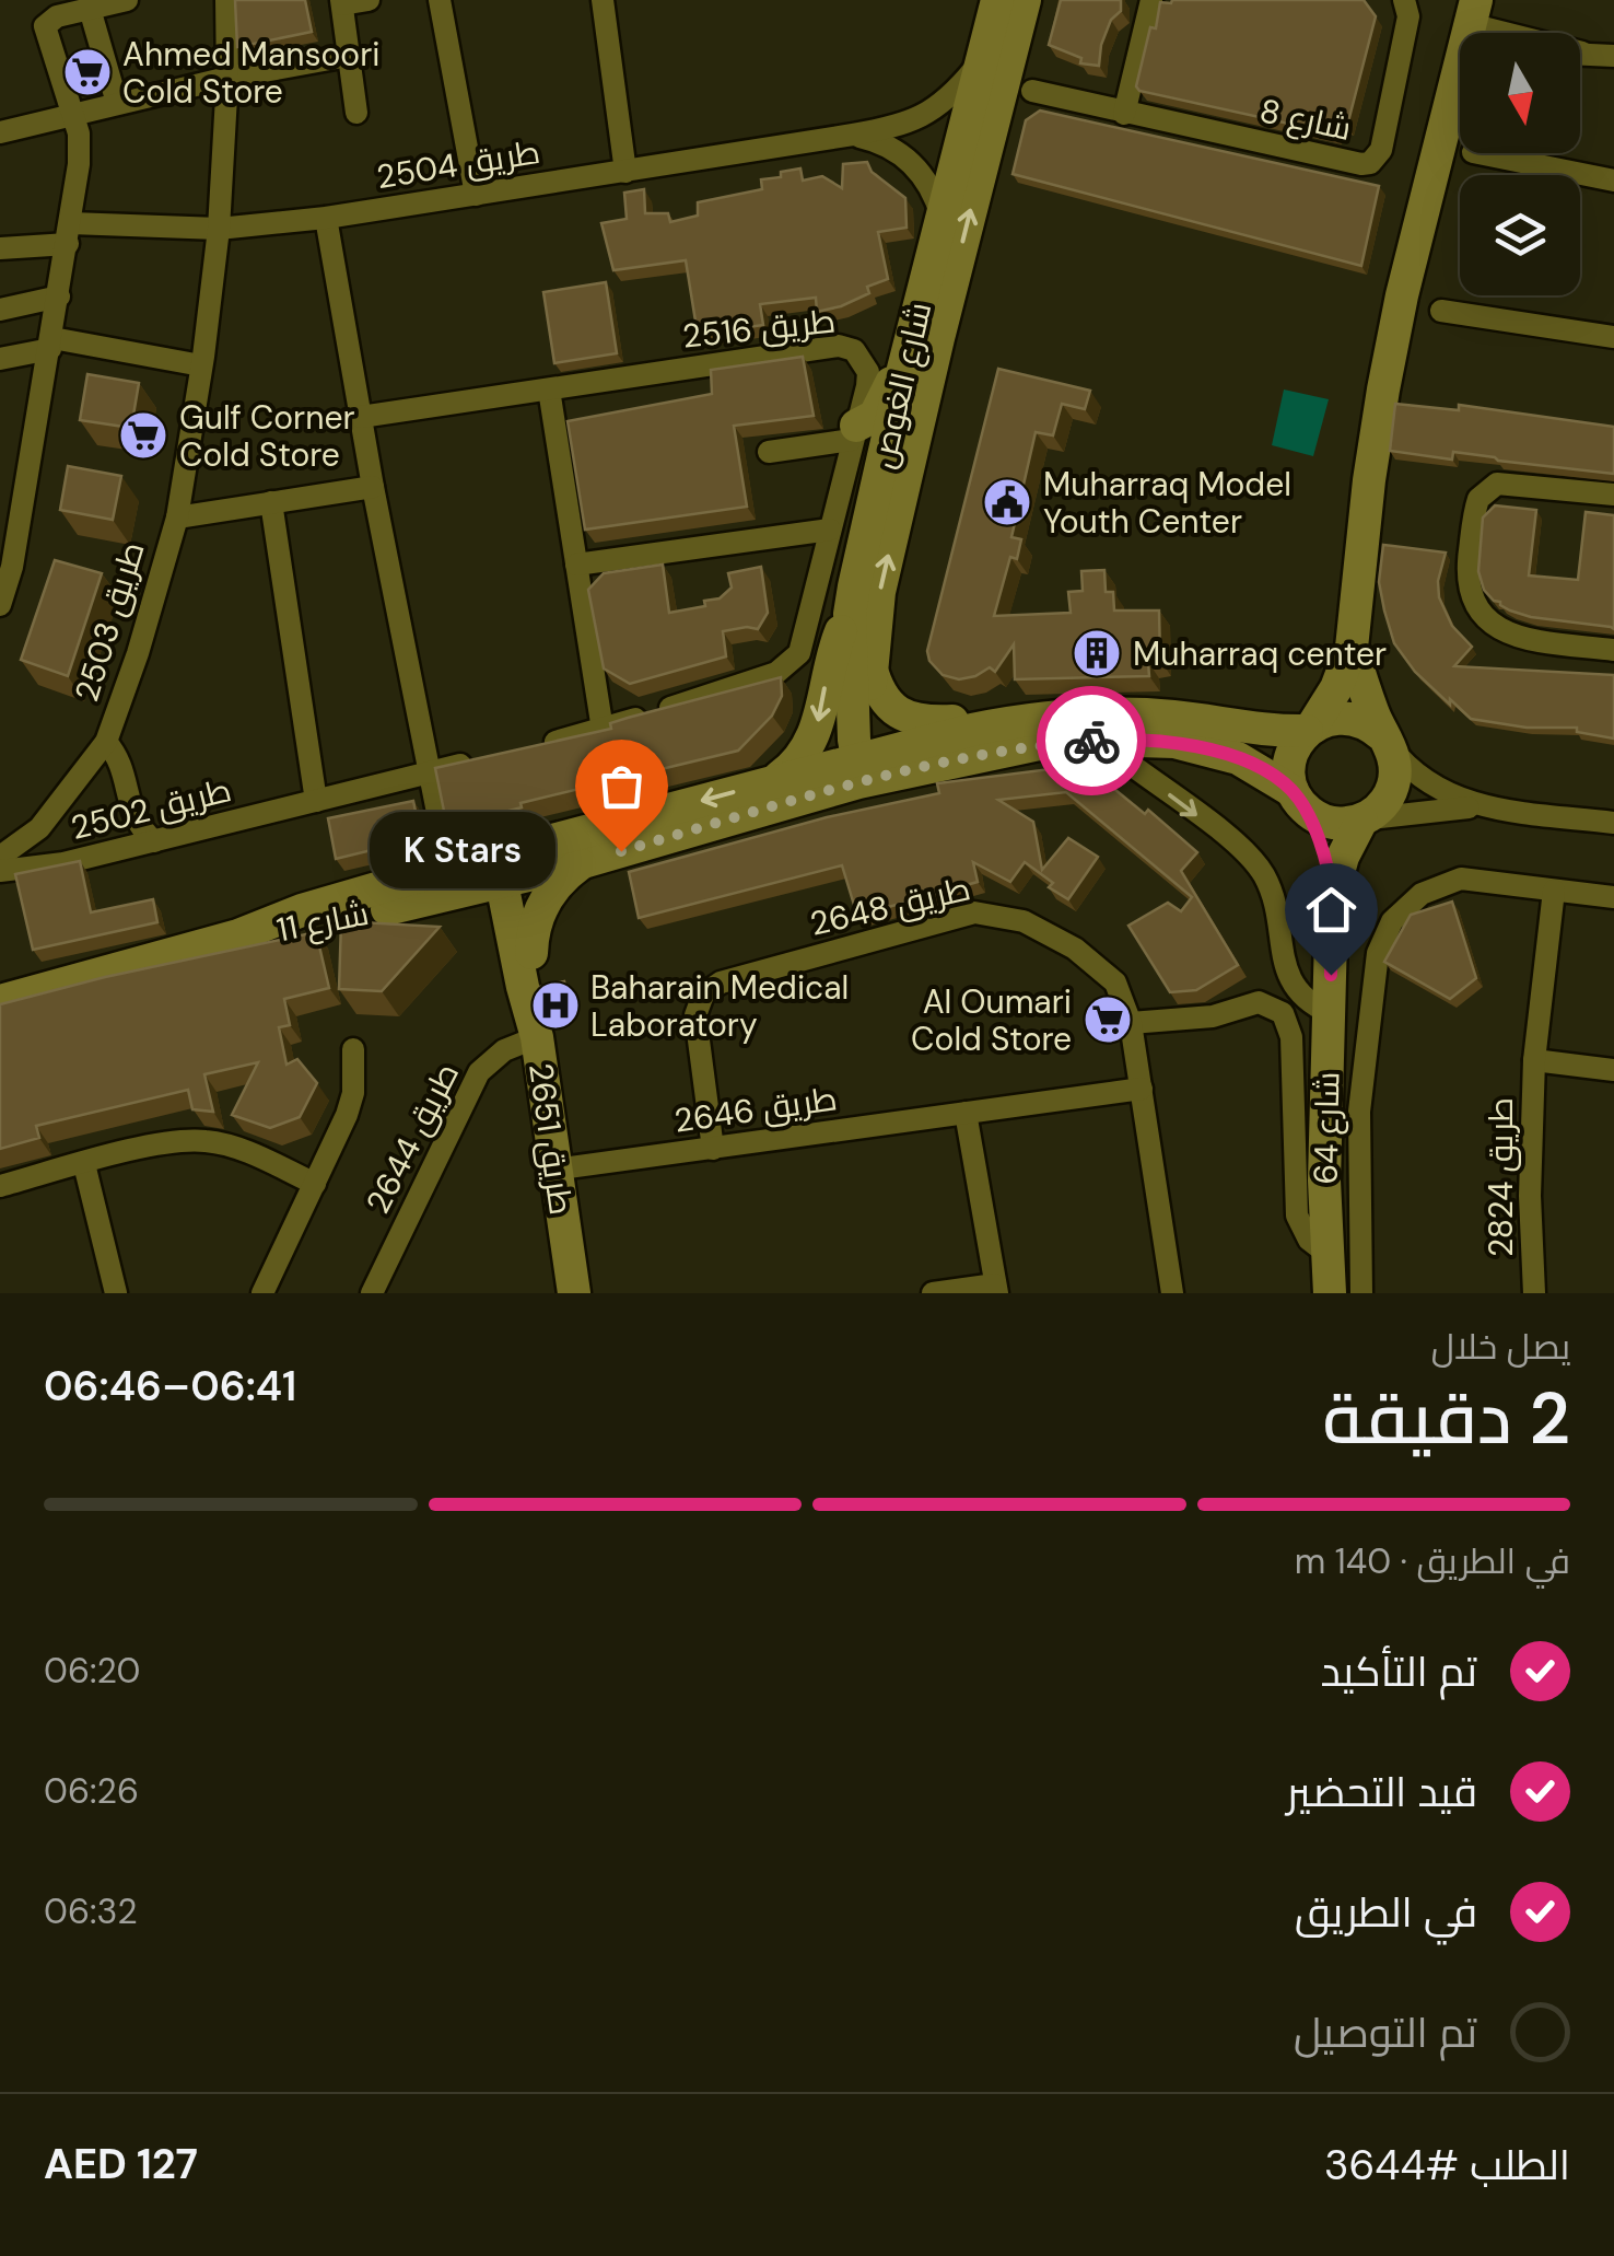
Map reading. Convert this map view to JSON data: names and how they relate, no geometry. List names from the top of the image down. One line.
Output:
{"streets":{"main road":["شارع الغوص","شارع 11","شارع 64","طريق 2651"],"street":["شارع 8","طريق 2504","طريق 2516","طريق 2503","طريق 2502","طريق 2648","طريق 2646","طريق 2644","طريق 2824"]},"crossings":[["طريق 2504","شارع الغوص"],["طريق 2504","طريق 2503"],["شارع الغوص","شارع 11"],["طريق 2648","طريق 2646"],["شارع 11","شارع 64"],["شارع 11","طريق 2651"],["طريق 2646","طريق 2651"],["طريق 2644","طريق 2651"]],"places":{"supermarket":["Ahmed Mansoori Cold Store","Gulf Corner Cold Store","Al Oumari Cold Store"],"public building":["Muharraq Model Youth Center"],"building":["Muharraq center"],"other":["K Stars"],"hospital":["Baharain Medical Laboratory"]},"north":"bottom","page":{"bubble":"K Stars","heading":["2 دقيقة","يصل خلال","06:41–06:46"],"panel":["الطلب #3644","AED 127"],"bar":"في الطريق · 140 m","list":[["تم التأكيد","06:20"],["قيد التحضير","06:26"],["في الطريق","06:32"],"تم التوصيل"]}}
